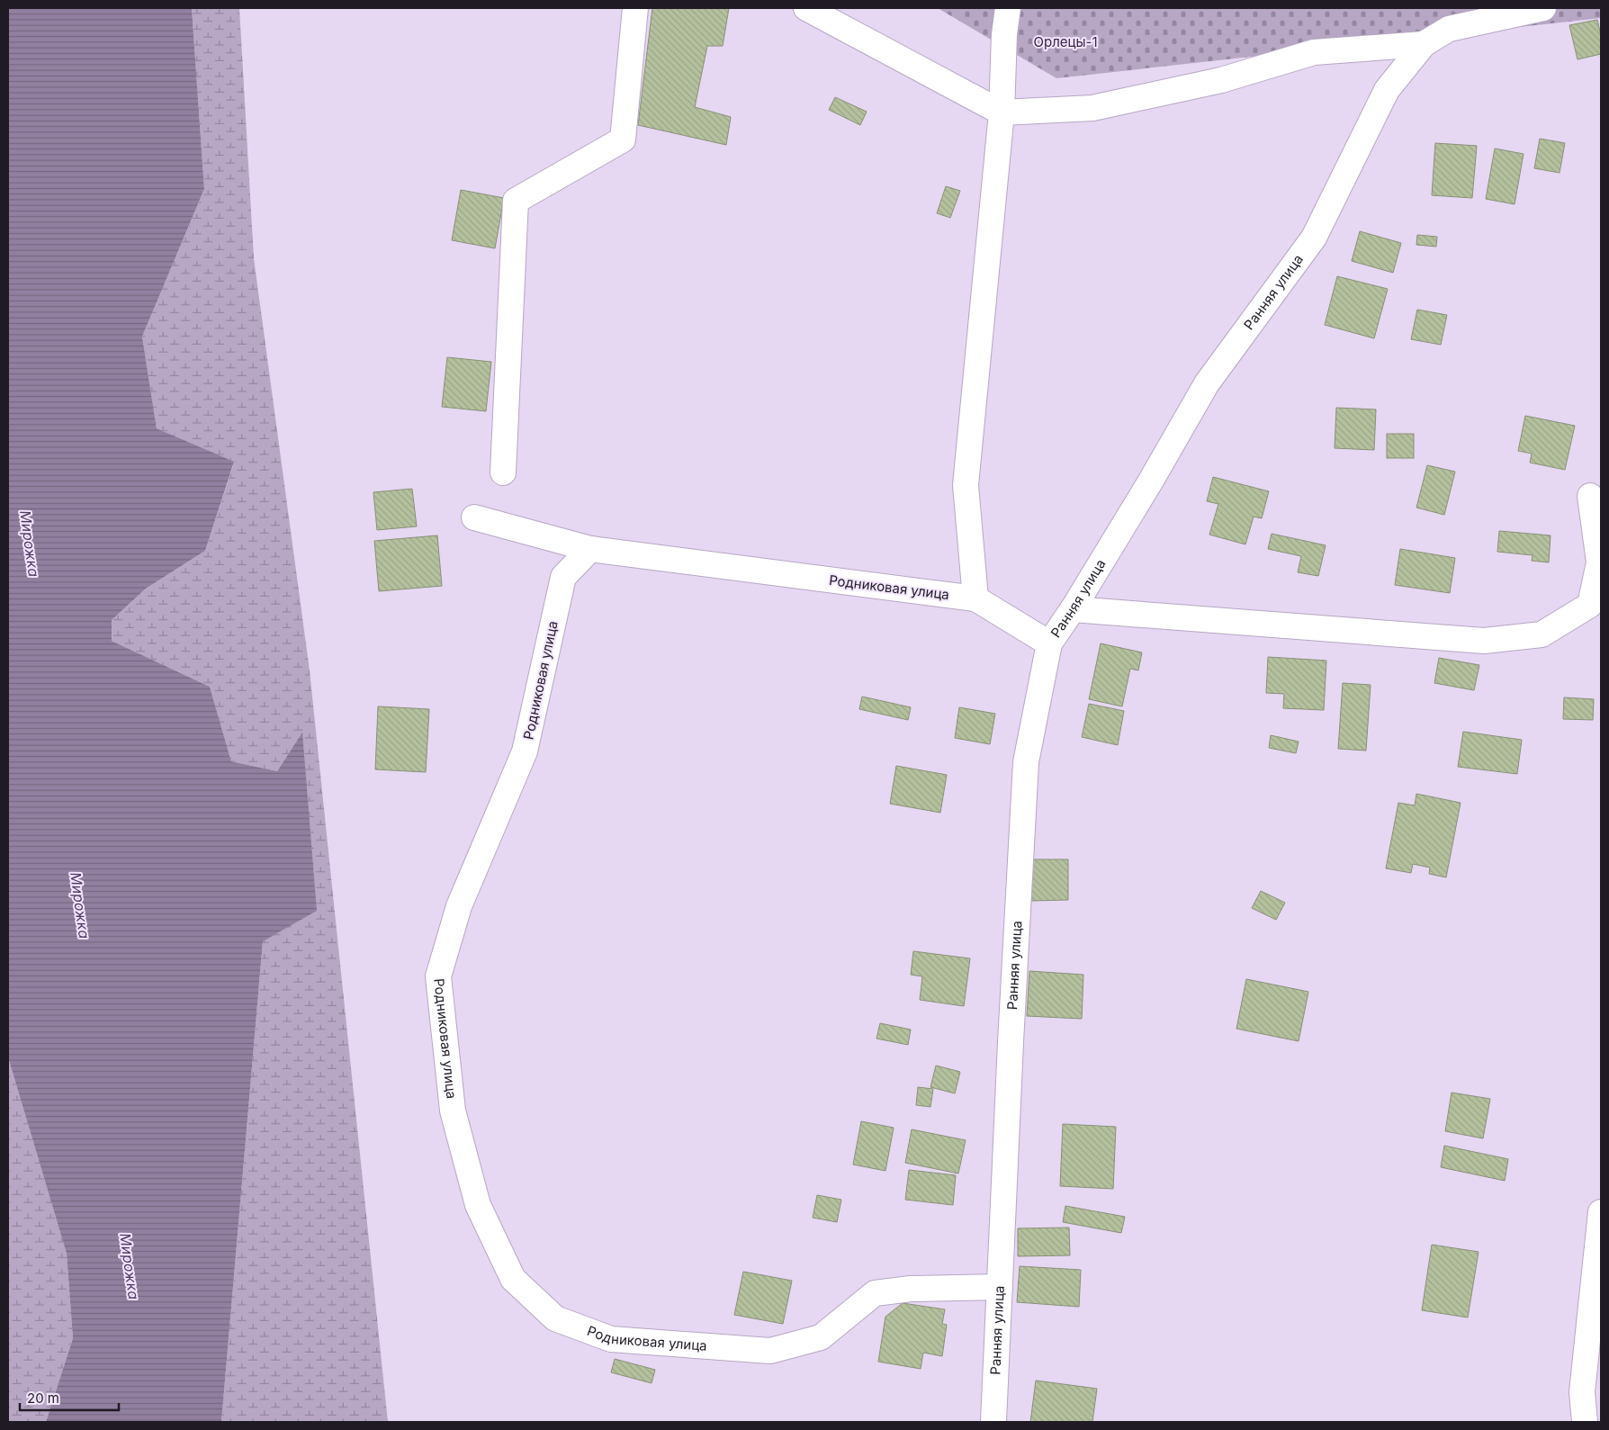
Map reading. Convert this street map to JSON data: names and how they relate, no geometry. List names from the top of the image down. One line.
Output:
{"streets":{"street":["Ранняя улица","Родниковая улица"]},"crossings":[["Ранняя улица","Родниковая улица"]],"water":["Мирожка"],"parks":["Орлецы-1"],"scale_bar":"20 m"}
